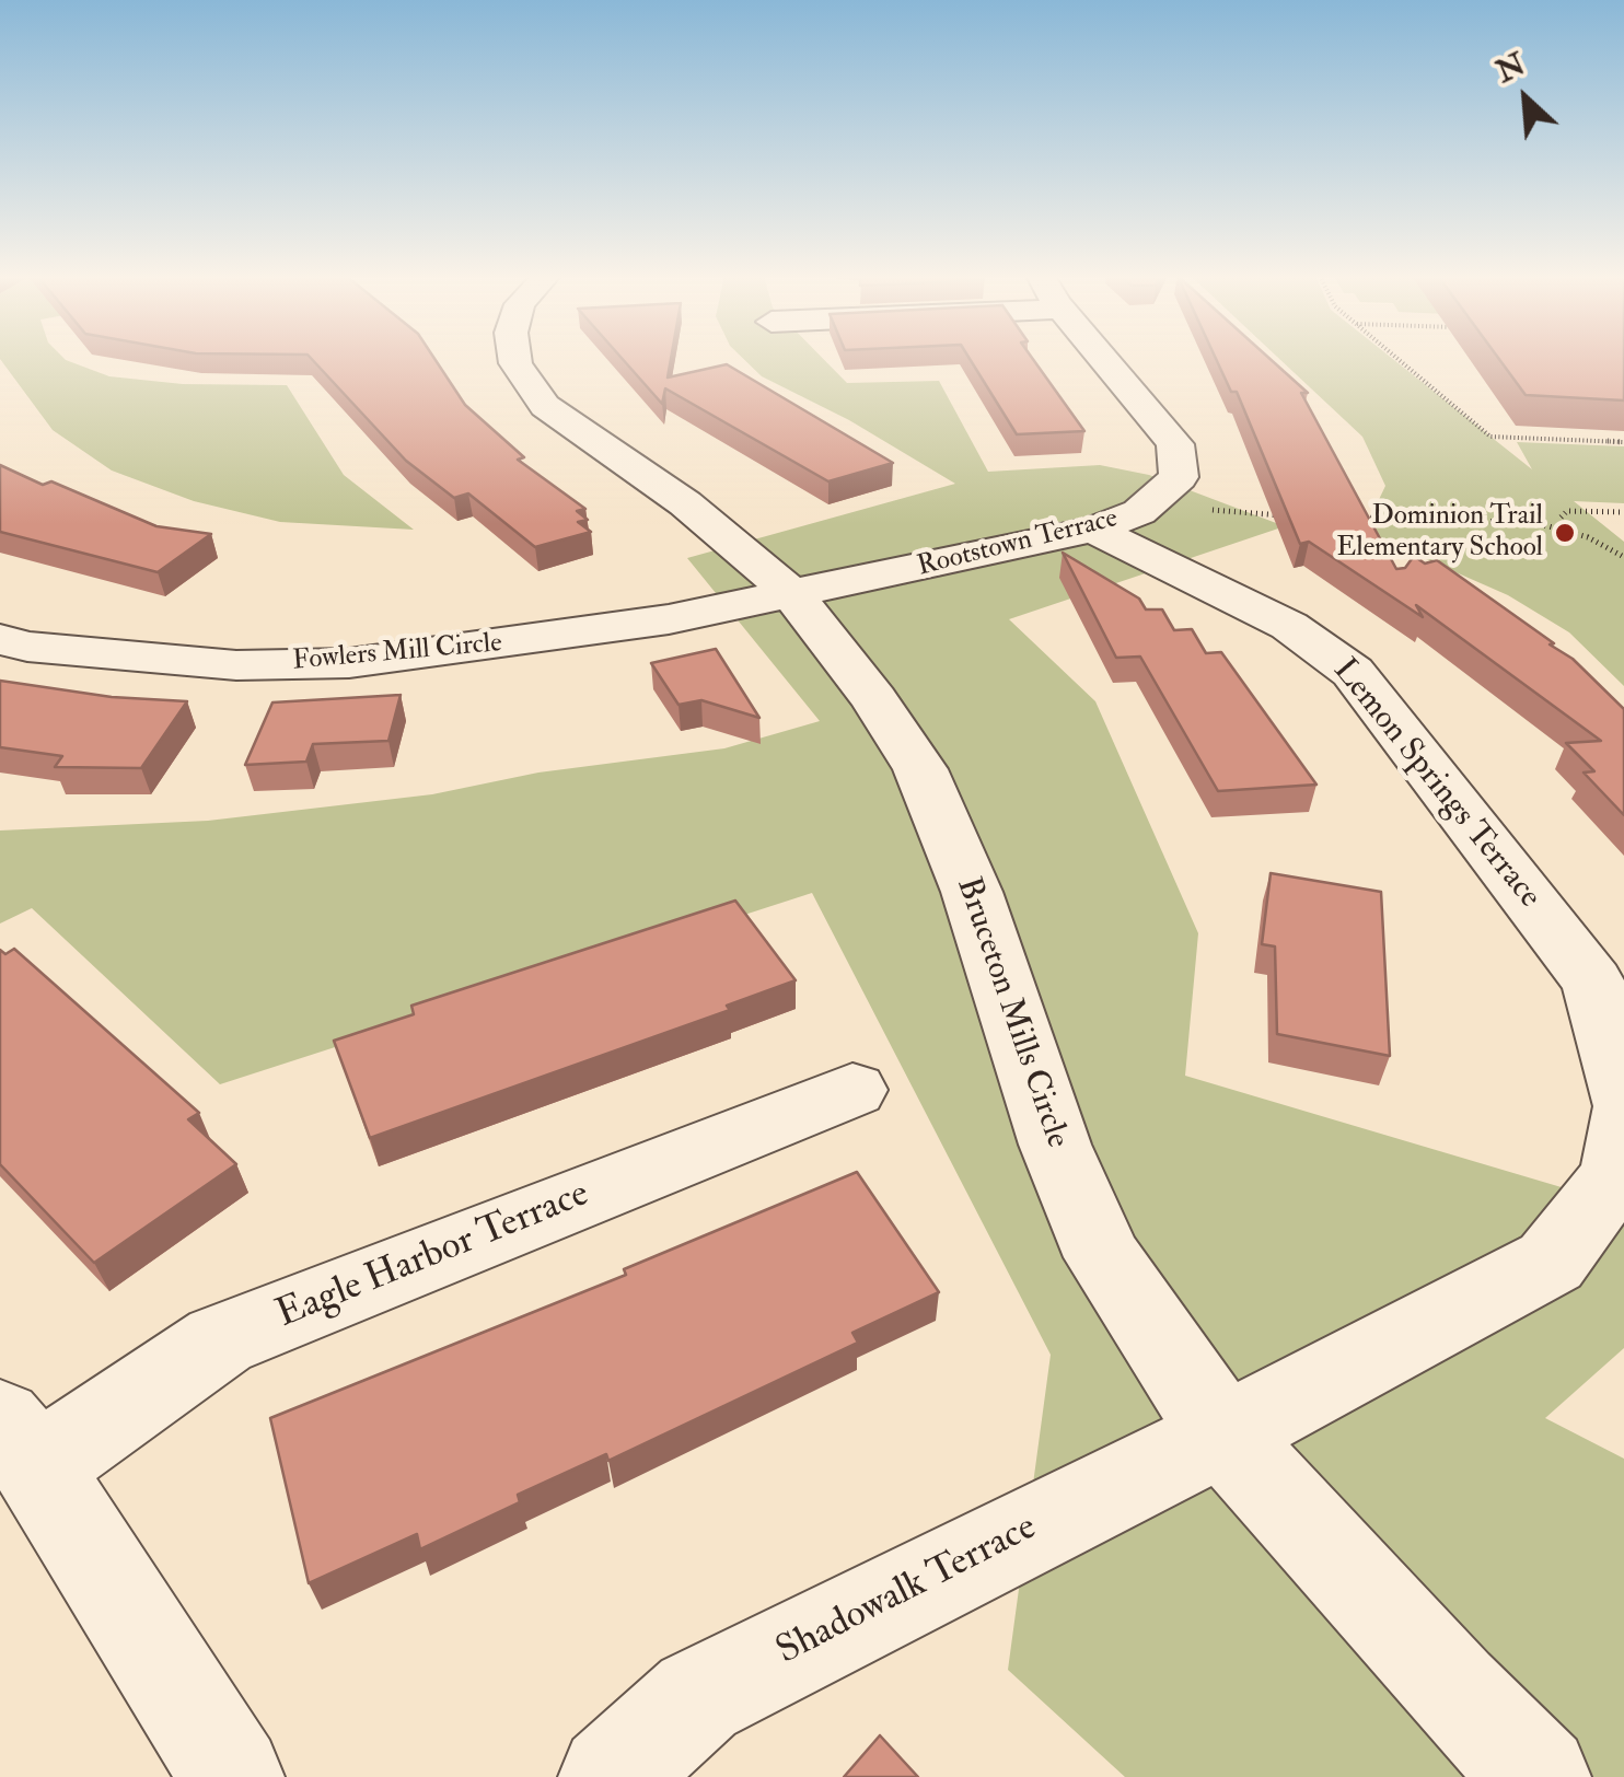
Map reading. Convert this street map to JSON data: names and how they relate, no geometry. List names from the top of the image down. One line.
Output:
{"streets":{"street":["Rootstown Terrace","Fowlers Mill Circle","Lemon Springs Terrace","Bruceton Mills Circle","Eagle Harbor Terrace","Shadowalk Terrace"]},"crossings":[["Rootstown Terrace","Fowlers Mill Circle"],["Rootstown Terrace","Lemon Springs Terrace"],["Rootstown Terrace","Bruceton Mills Circle"],["Fowlers Mill Circle","Bruceton Mills Circle"],["Bruceton Mills Circle","Shadowalk Terrace"]],"places":["Dominion Trail Elementary School"],"north":"top left"}
